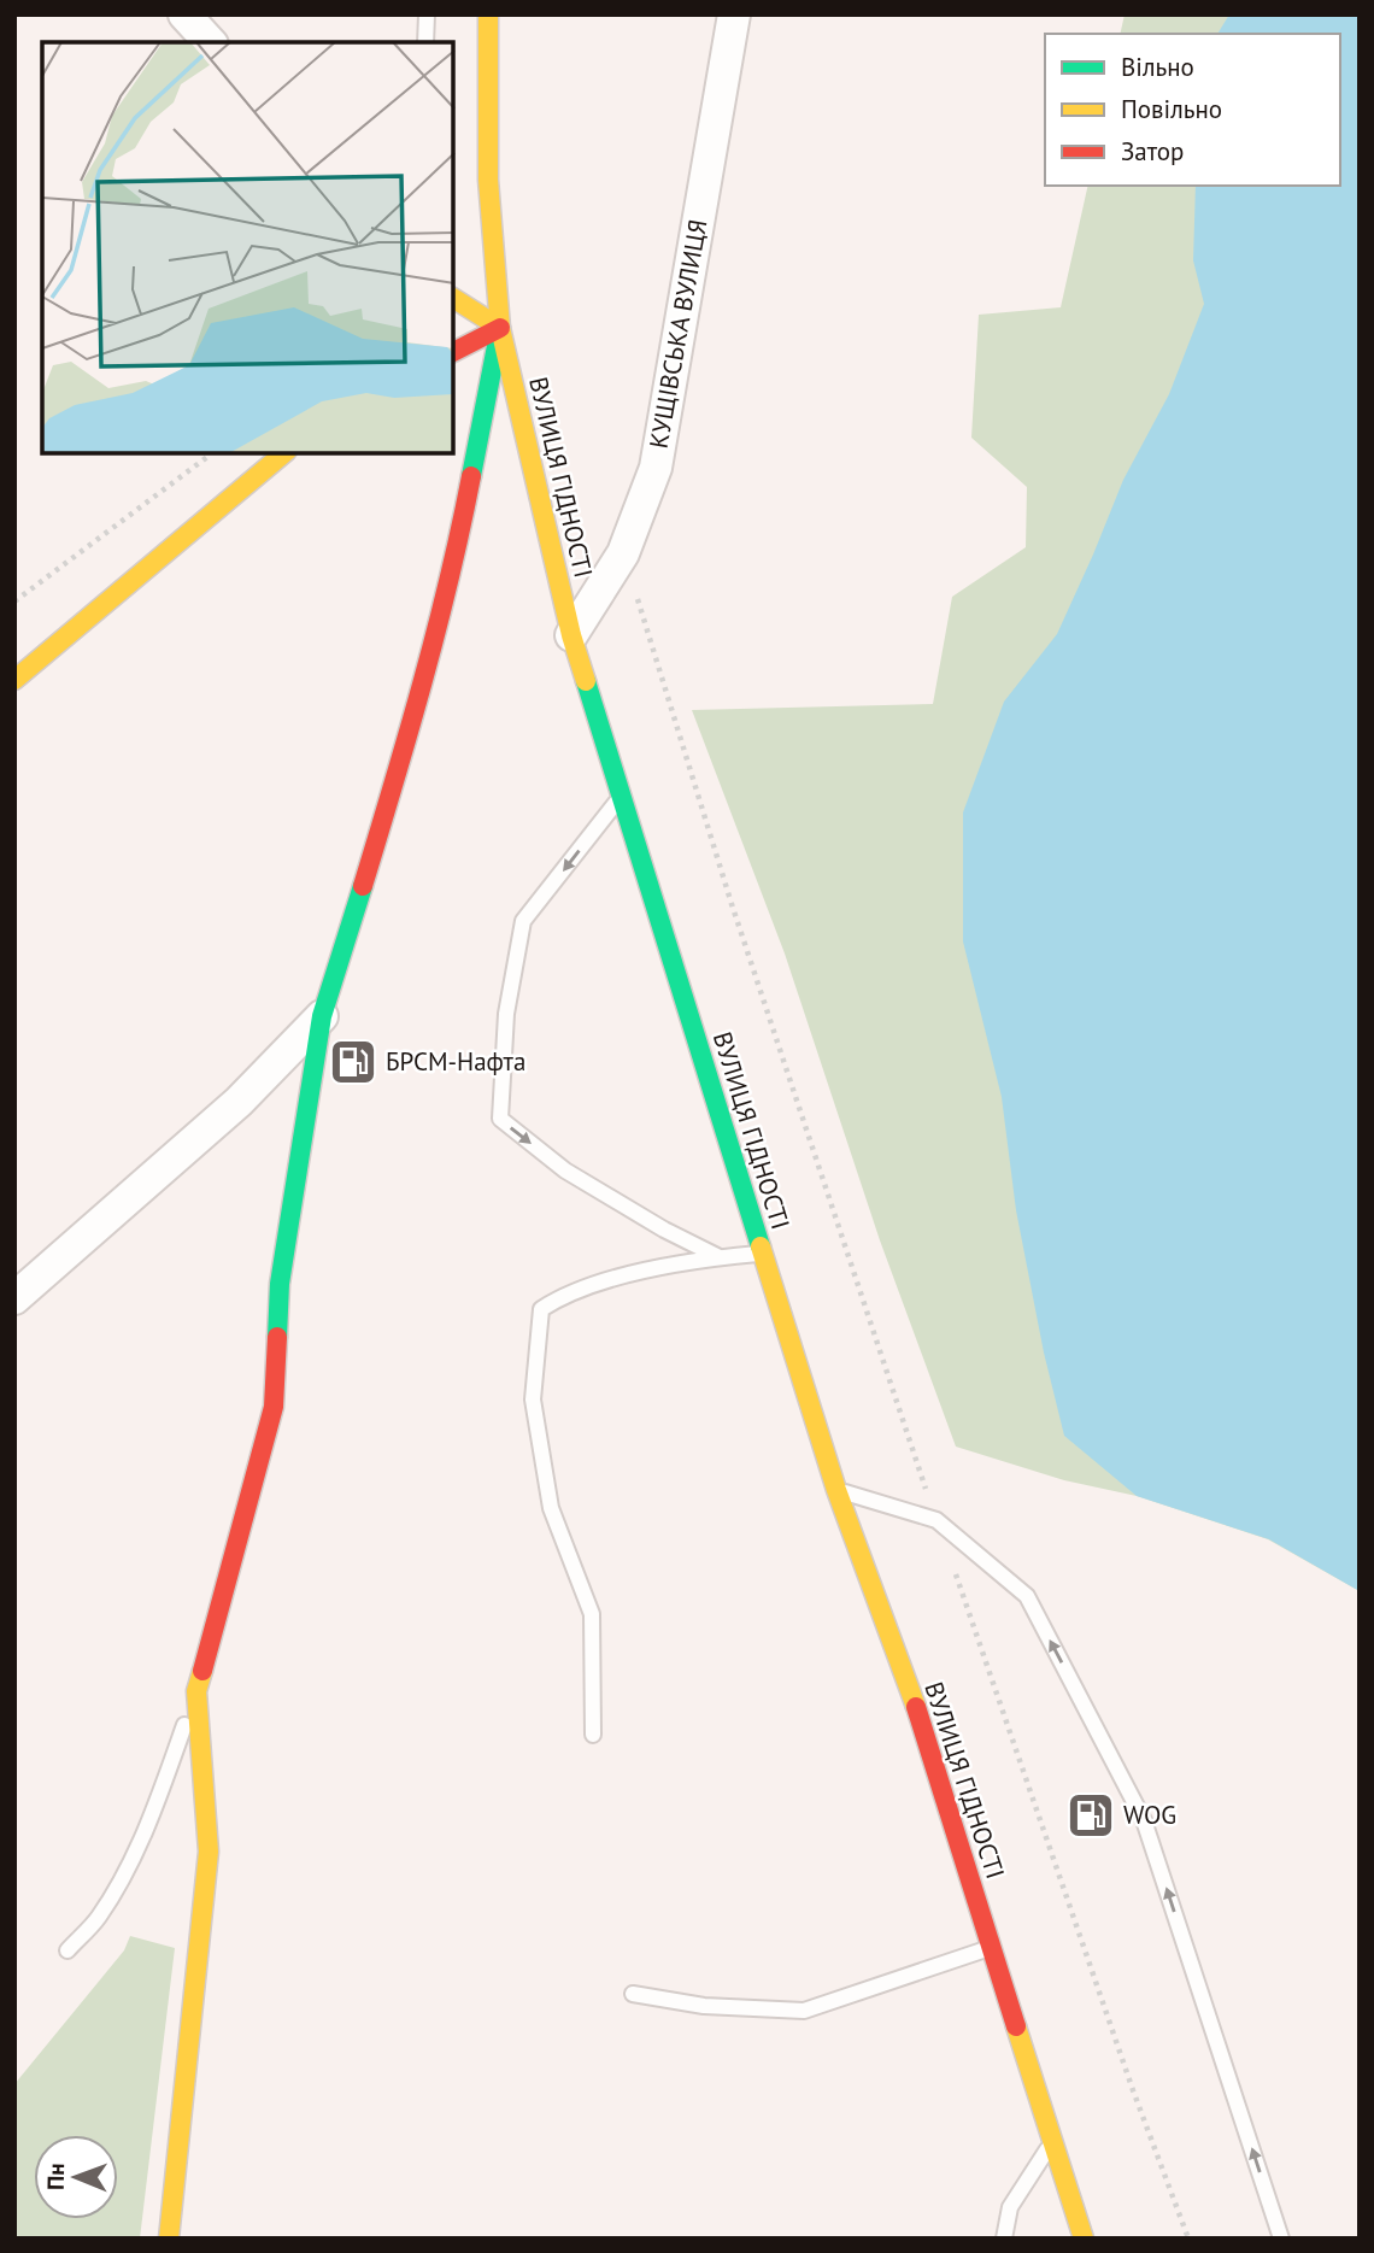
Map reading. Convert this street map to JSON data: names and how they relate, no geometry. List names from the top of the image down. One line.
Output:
{"streets":{"street":["КУЩІВСЬКА ВУЛИЦЯ","ВУЛИЦЯ ГІДНОСТІ"]},"crossings":[["КУЩІВСЬКА ВУЛИЦЯ","ВУЛИЦЯ ГІДНОСТІ"]],"places":{"fuel station":["БРСМ-Нафта","WOG"]},"legend":["Вільно","Повільно","Затор"],"north":"left"}
